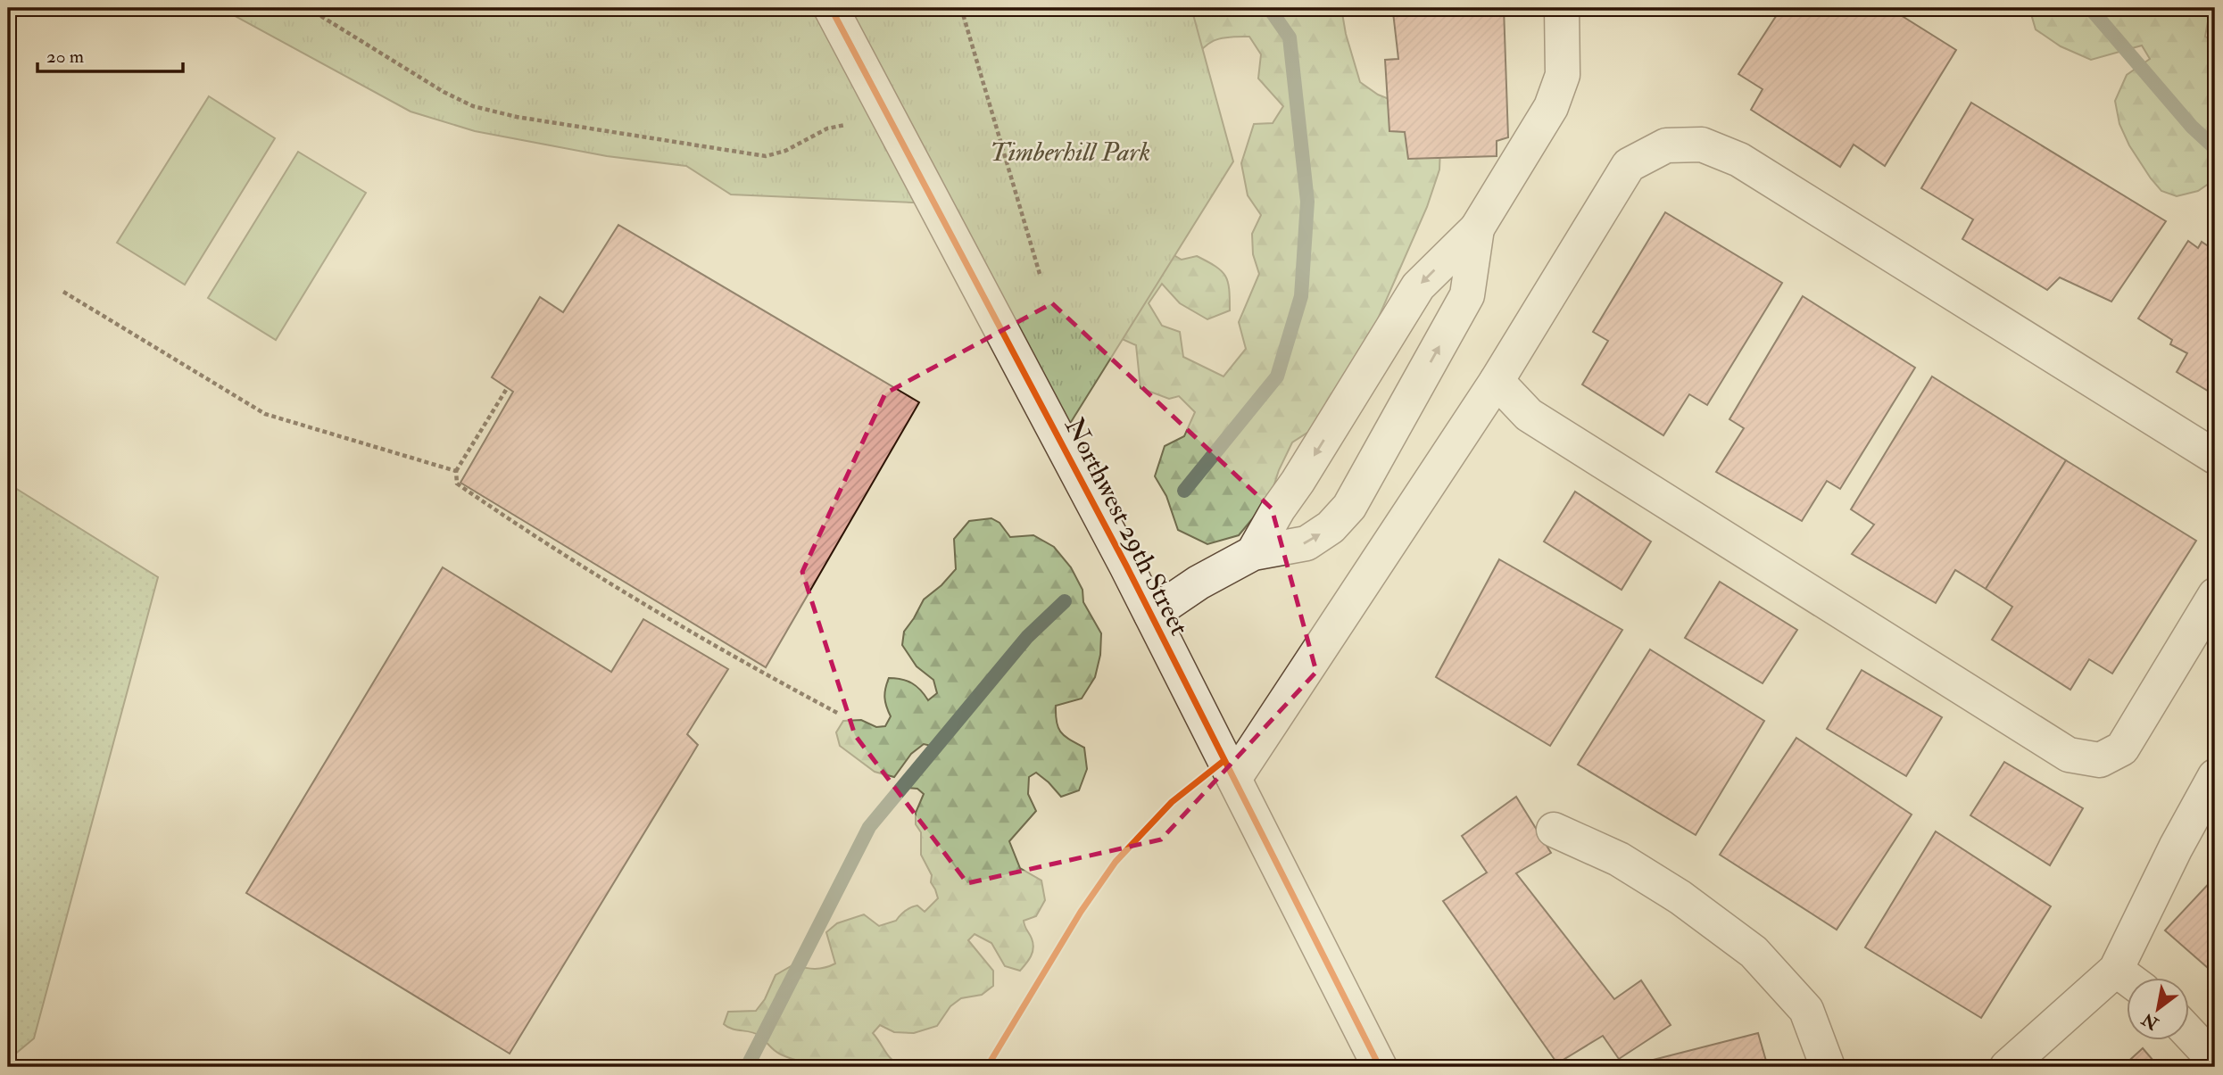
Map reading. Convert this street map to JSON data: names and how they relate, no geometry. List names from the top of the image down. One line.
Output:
{"streets":{"street":["Northwest 29th Street"]},"parks":["Timberhill Park"],"scale_bar":"20 m","north":"bottom left"}
